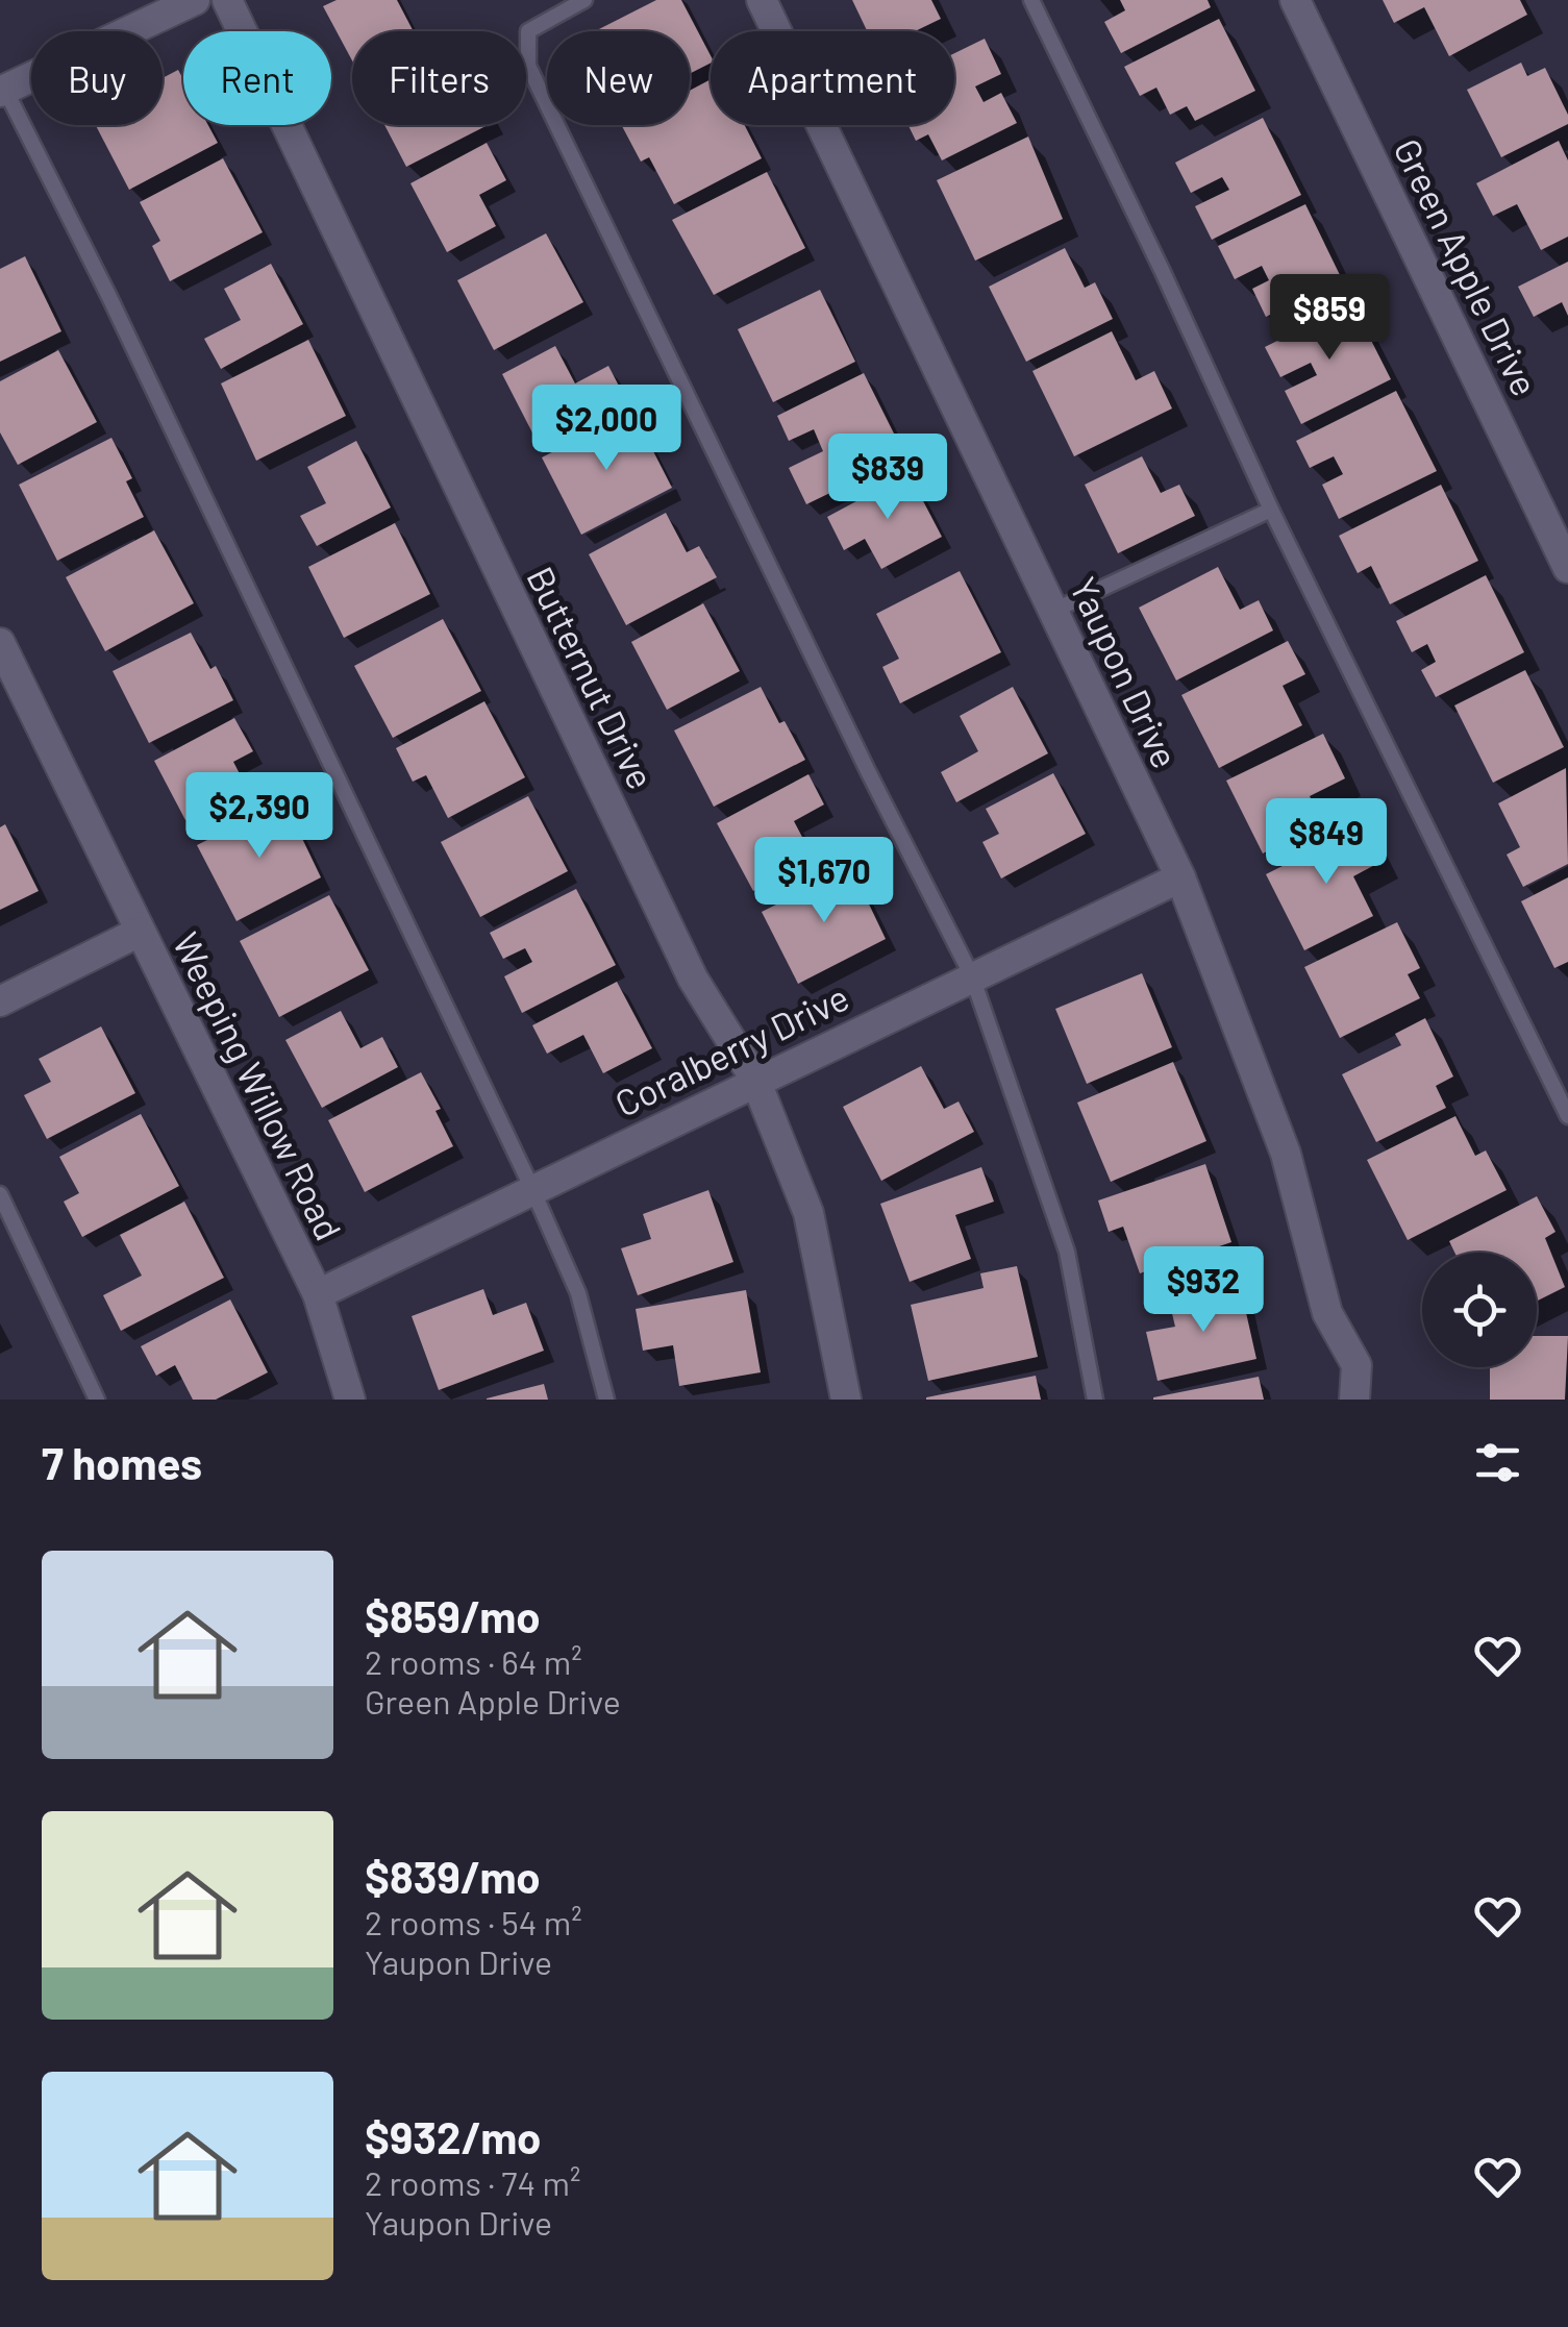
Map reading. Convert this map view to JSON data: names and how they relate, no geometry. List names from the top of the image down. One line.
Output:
{"streets":{"street":["Green Apple Drive","Yaupon Drive","Butternut Drive","Coralberry Drive","Weeping Willow Road"]},"crossings":[["Yaupon Drive","Coralberry Drive"],["Butternut Drive","Coralberry Drive"],["Coralberry Drive","Weeping Willow Road"]],"page":{"chip":["Buy","Rent","Filters","New","Apartment"],"price":["$859","$2,000","$839","$2,390","$849","$1,670","$932"],"heading":"7 homes","list":[{"name":"$859/mo","note":"2 rooms · 64 m² · Green Apple Drive"},{"name":"$839/mo","note":"2 rooms · 54 m² · Yaupon Drive"},{"name":"$932/mo","note":"2 rooms · 74 m² · Yaupon Drive"}]}}
